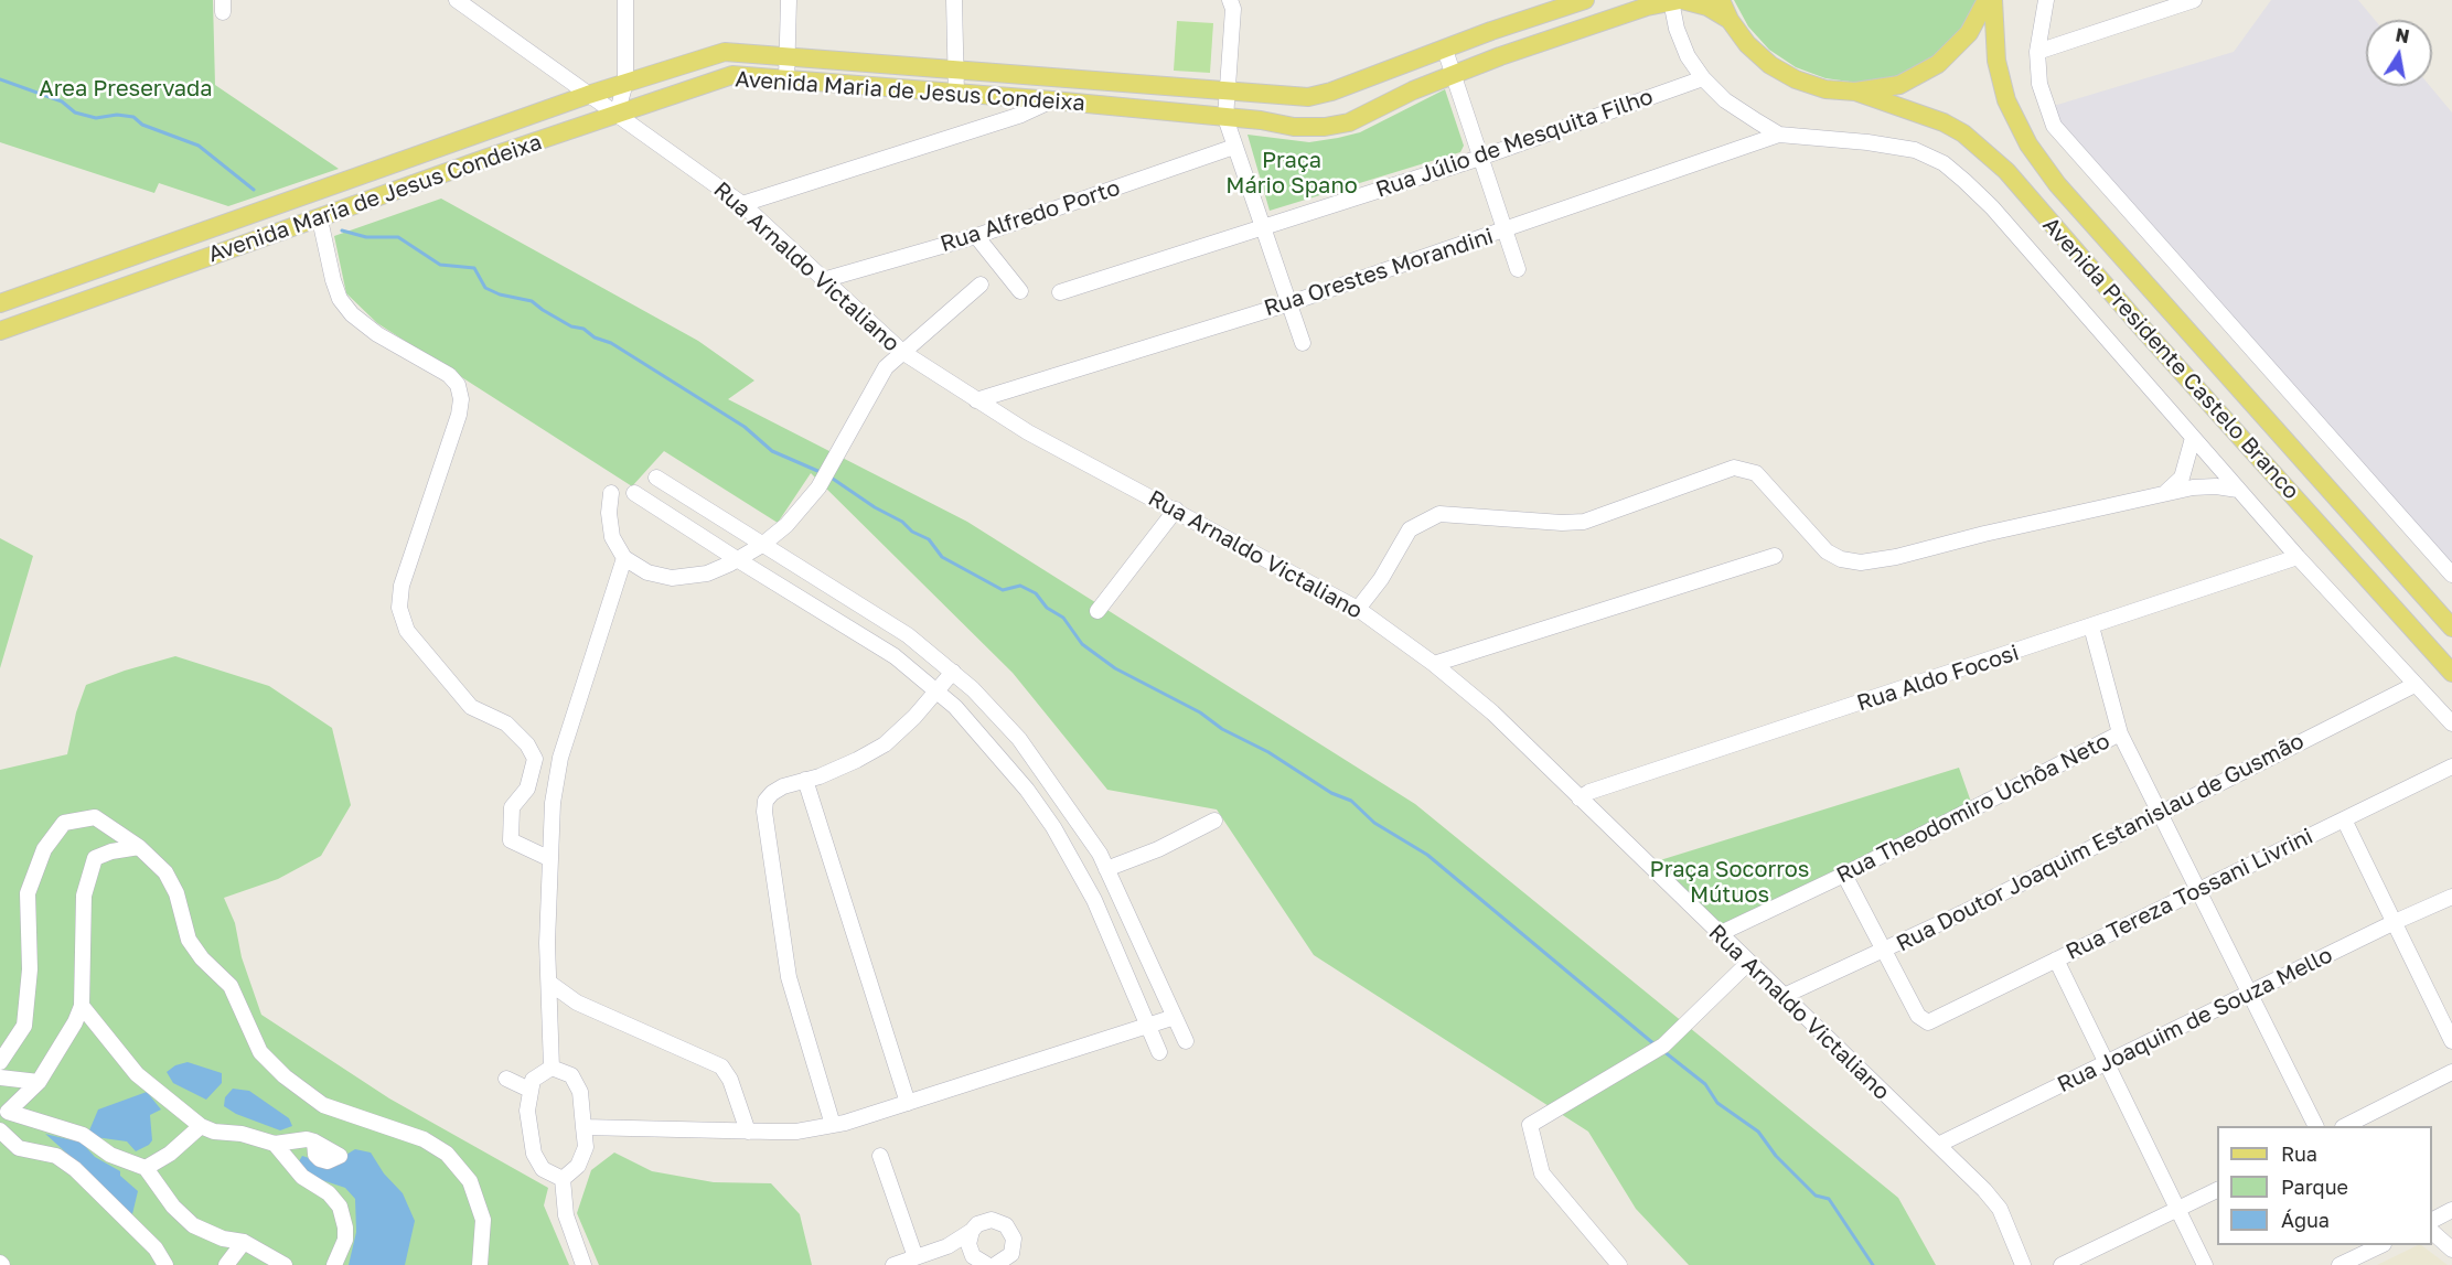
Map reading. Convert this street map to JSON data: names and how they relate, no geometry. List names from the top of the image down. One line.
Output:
{"streets":{"main road":["Avenida Maria de Jesus Condeixa","Avenida Presidente Castelo Branco"],"street":["Rua Júlio de Mesquita Filho","Rua Alfredo Porto","Rua Arnaldo Victaliano","Rua Orestes Morandini","Rua Aldo Focosi","Rua Theodomiro Uchôa Neto","Rua Doutor Joaquim Estanislau de Gusmão","Rua Tereza Tossani Livrini","Rua Joaquim de Souza Mello"]},"crossings":[["Avenida Maria de Jesus Condeixa","Rua Arnaldo Victaliano"],["Rua Alfredo Porto","Rua Arnaldo Victaliano"],["Rua Arnaldo Victaliano","Rua Orestes Morandini"],["Rua Arnaldo Victaliano","Rua Aldo Focosi"],["Rua Arnaldo Victaliano","Rua Theodomiro Uchôa Neto"],["Rua Arnaldo Victaliano","Rua Doutor Joaquim Estanislau de Gusmão"],["Rua Arnaldo Victaliano","Rua Joaquim de Souza Mello"],["Rua Orestes Morandini","Avenida Presidente Castelo Branco"],["Avenida Presidente Castelo Branco","Rua Aldo Focosi"],["Avenida Presidente Castelo Branco","Rua Doutor Joaquim Estanislau de Gusmão"],["Rua Doutor Joaquim Estanislau de Gusmão","Rua Tereza Tossani Livrini"]],"parks":["Area Preservada","Praça Mário Spano","Praça Socorros Mútuos"],"legend":["Rua","Parque","Água"],"north":"top"}
